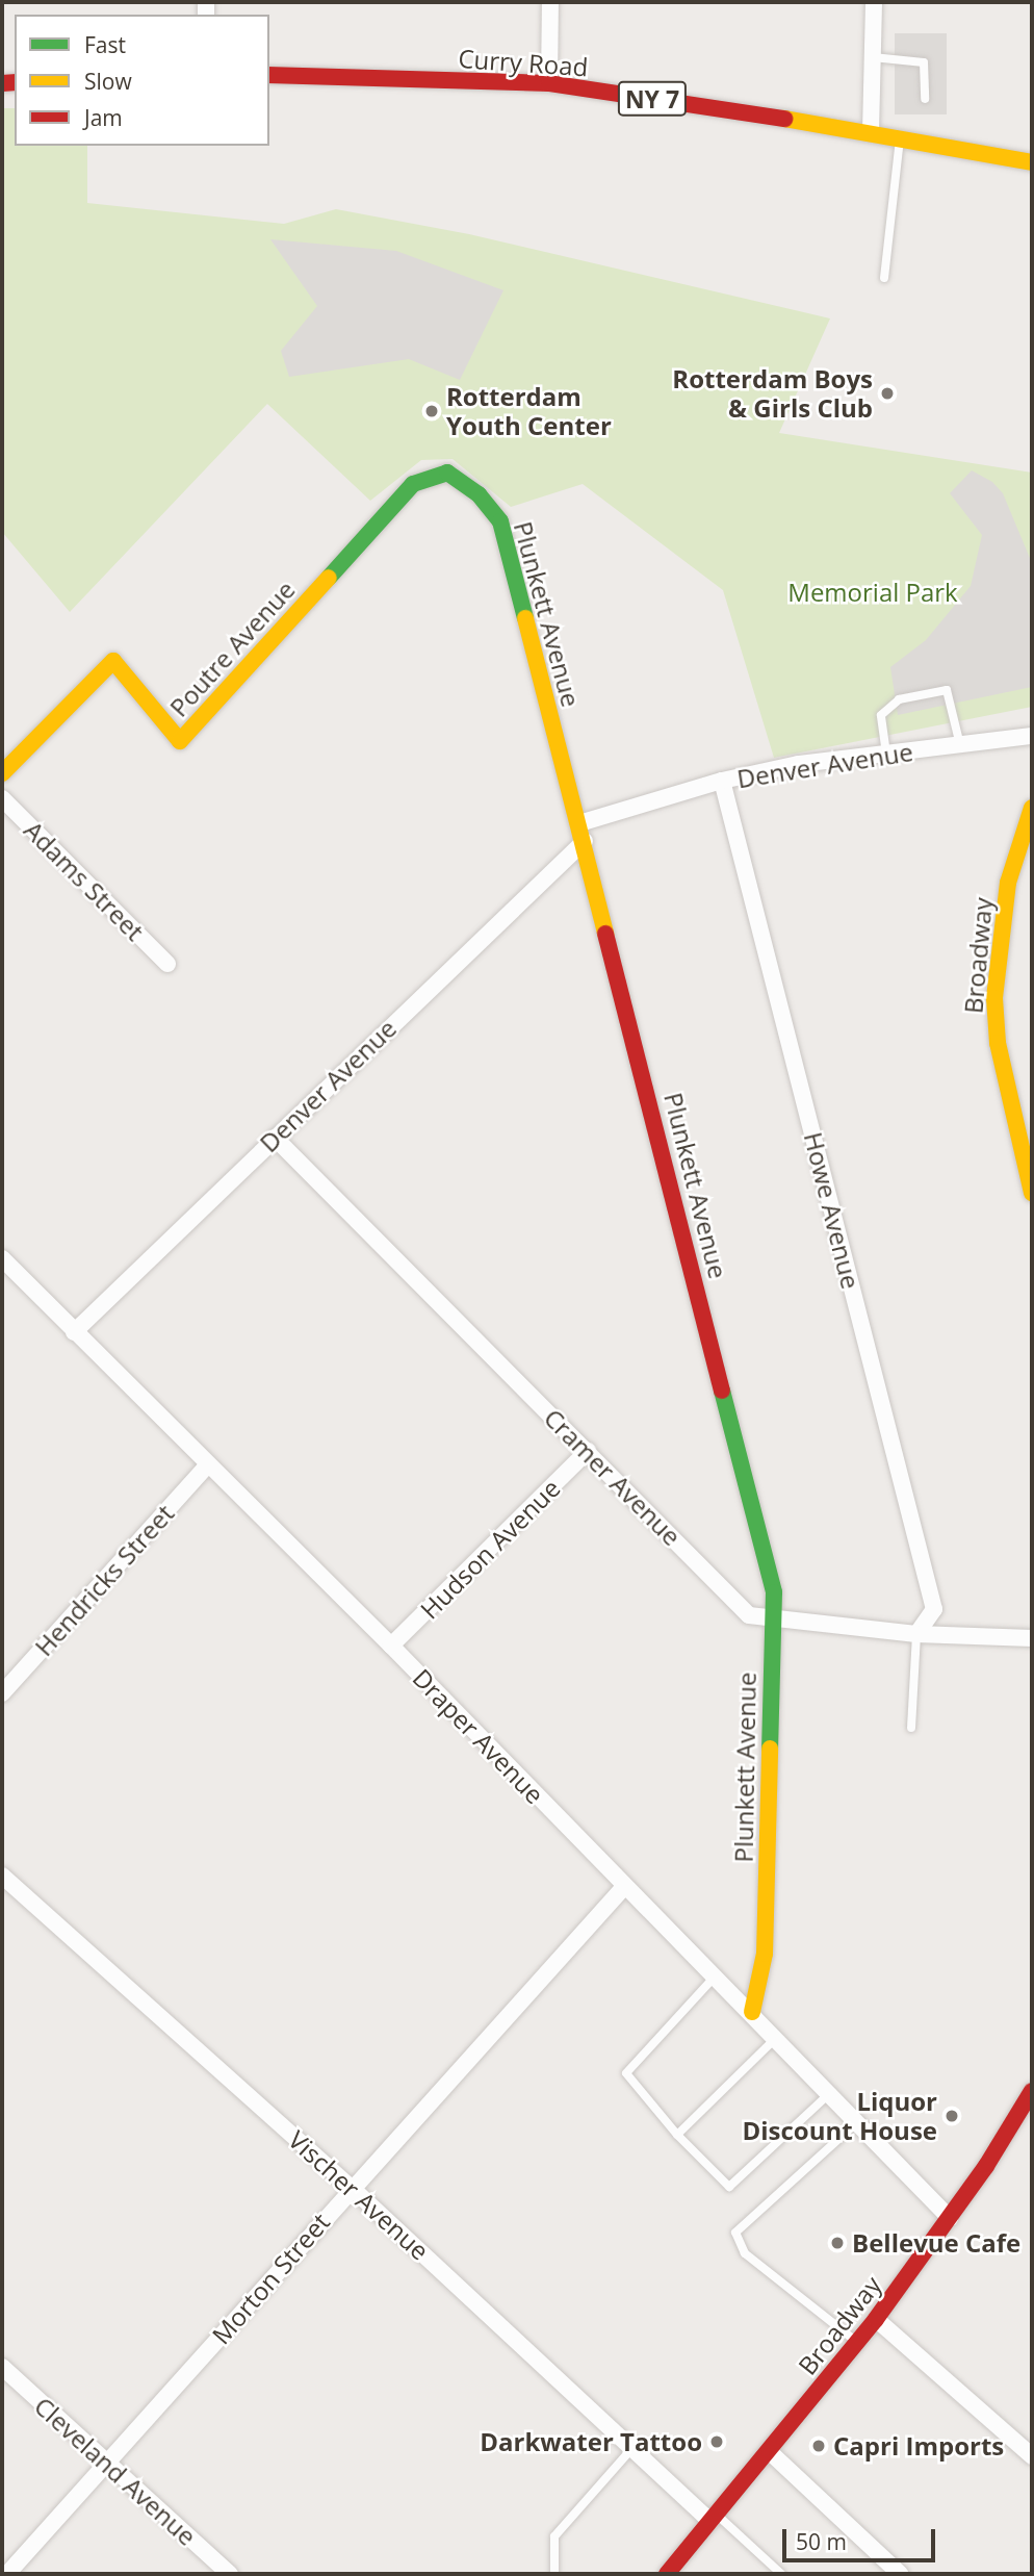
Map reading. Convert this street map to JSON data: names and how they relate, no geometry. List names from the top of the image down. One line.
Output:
{"streets":{"street":["Curry Road","NY 7","Plunkett Avenue","Poutre Avenue","Denver Avenue","Adams Street","Broadway","Howe Avenue","Cramer Avenue","Hudson Avenue","Hendricks Street","Draper Avenue","Vischer Avenue","Morton Street","Cleveland Avenue"]},"crossings":[["Plunkett Avenue","Poutre Avenue"],["Plunkett Avenue","Denver Avenue"],["Plunkett Avenue","Cramer Avenue"],["Plunkett Avenue","Draper Avenue"],["Denver Avenue","Howe Avenue"],["Denver Avenue","Cramer Avenue"],["Denver Avenue","Draper Avenue"],["Broadway","Draper Avenue"],["Broadway","Vischer Avenue"],["Howe Avenue","Cramer Avenue"],["Cramer Avenue","Hudson Avenue"],["Hudson Avenue","Draper Avenue"],["Hendricks Street","Draper Avenue"],["Draper Avenue","Morton Street"],["Vischer Avenue","Morton Street"],["Morton Street","Cleveland Avenue"]],"parks":["Memorial Park"],"places":["Rotterdam Boys & Girls Club","Rotterdam Youth Center","Liquor Discount House","Bellevue Cafe","Darkwater Tattoo","Capri Imports"],"legend":["Fast","Slow","Jam"],"scale_bar":"50 m"}
